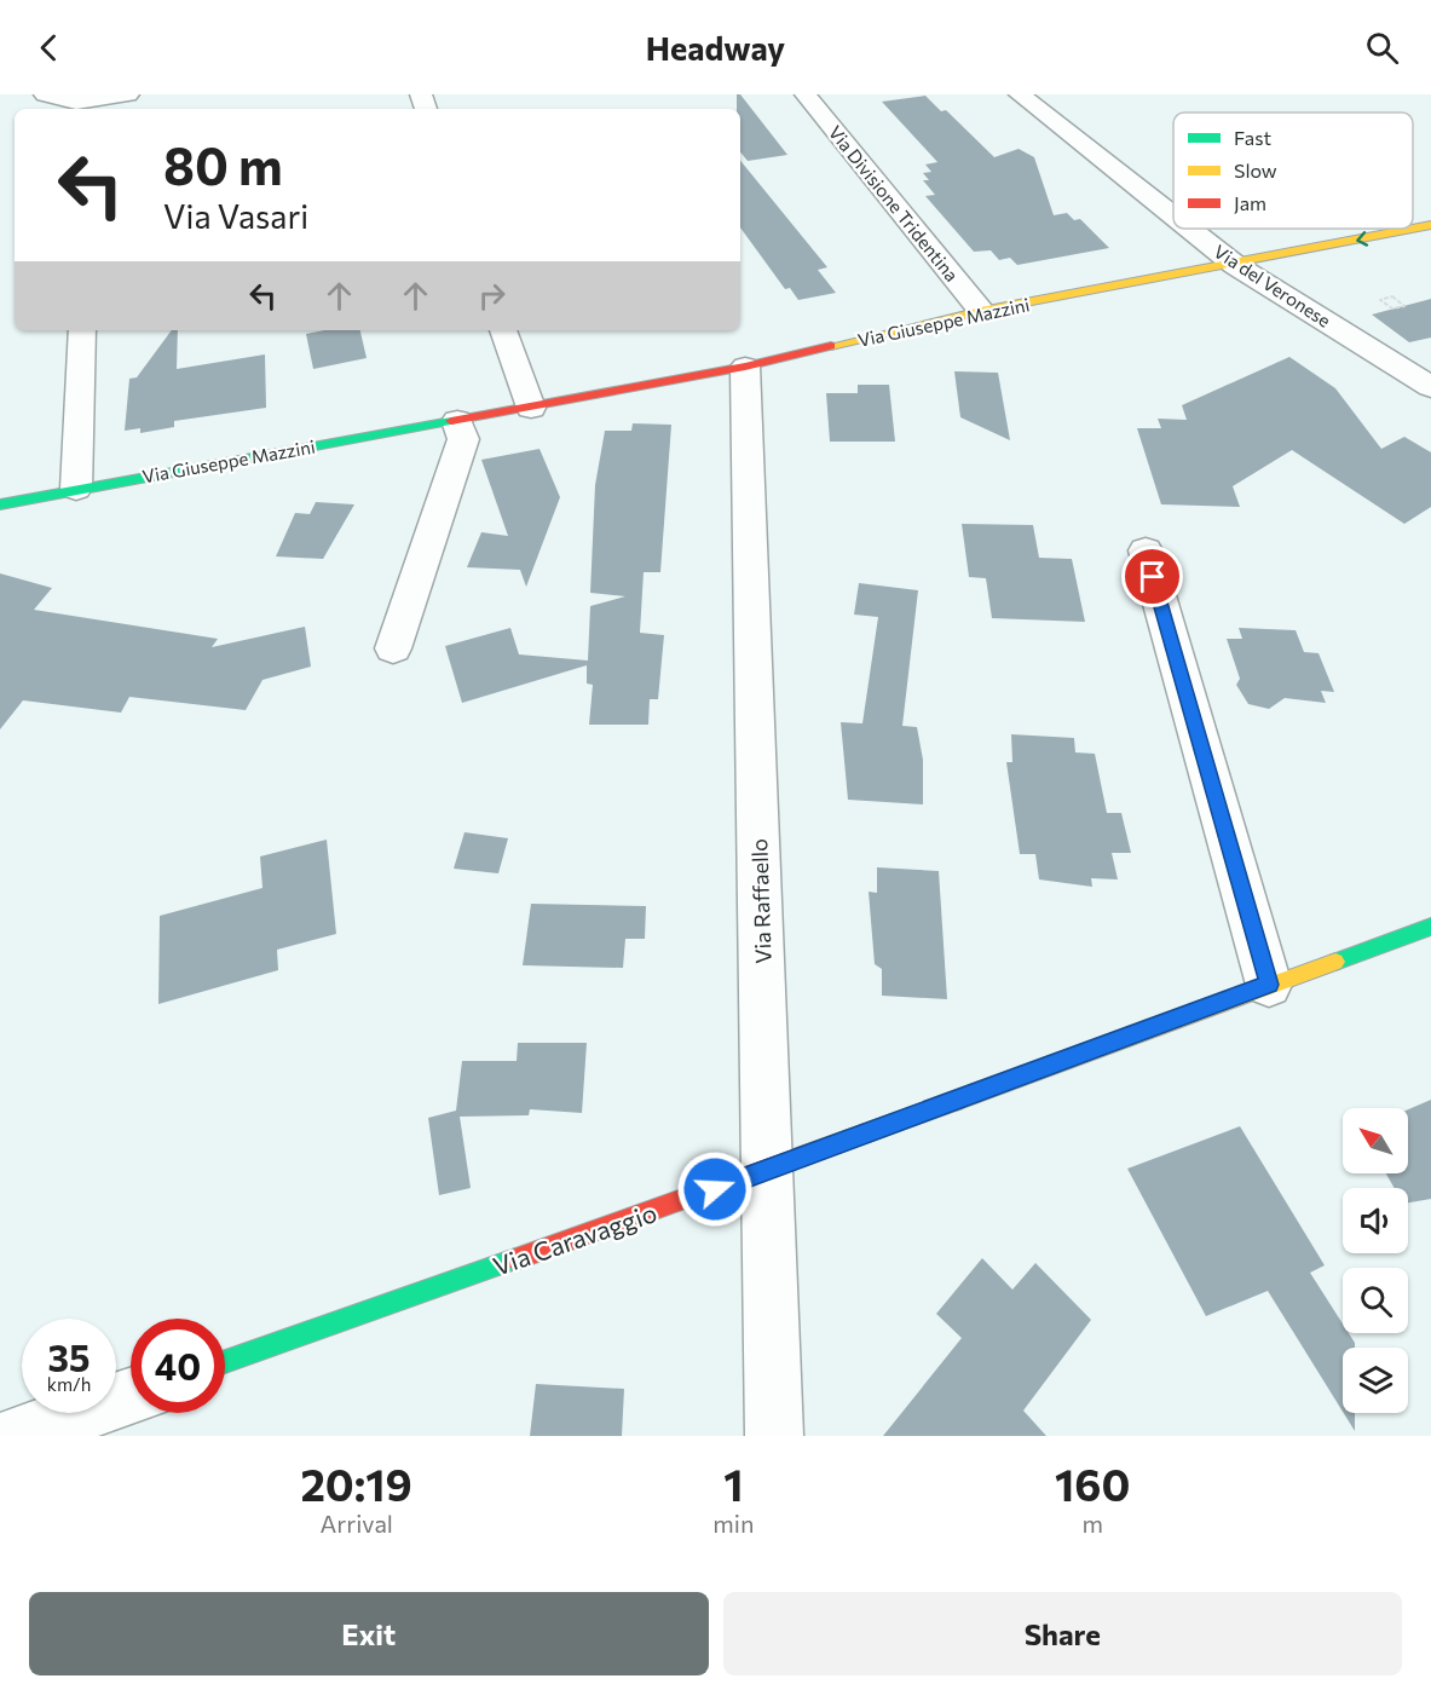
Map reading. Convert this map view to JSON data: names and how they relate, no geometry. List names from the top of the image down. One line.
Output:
{"streets":{"street":["Via Divisione Tridentina","Via del Veronese","Via Giuseppe Mazzini","Via Raffaello","Via Caravaggio"]},"crossings":[["Via Divisione Tridentina","Via Giuseppe Mazzini"],["Via del Veronese","Via Giuseppe Mazzini"],["Via Giuseppe Mazzini","Via Raffaello"],["Via Raffaello","Via Caravaggio"]],"legend":["Fast","Slow","Jam"],"north":"top left","page":{"header":"Headway","turn":["80 m","Via Vasari"],"speed":"35 km/h","limit":"40","eta":["20:19","Arrival","1","min","160","m"],"buttons":["Exit","Share"]}}
